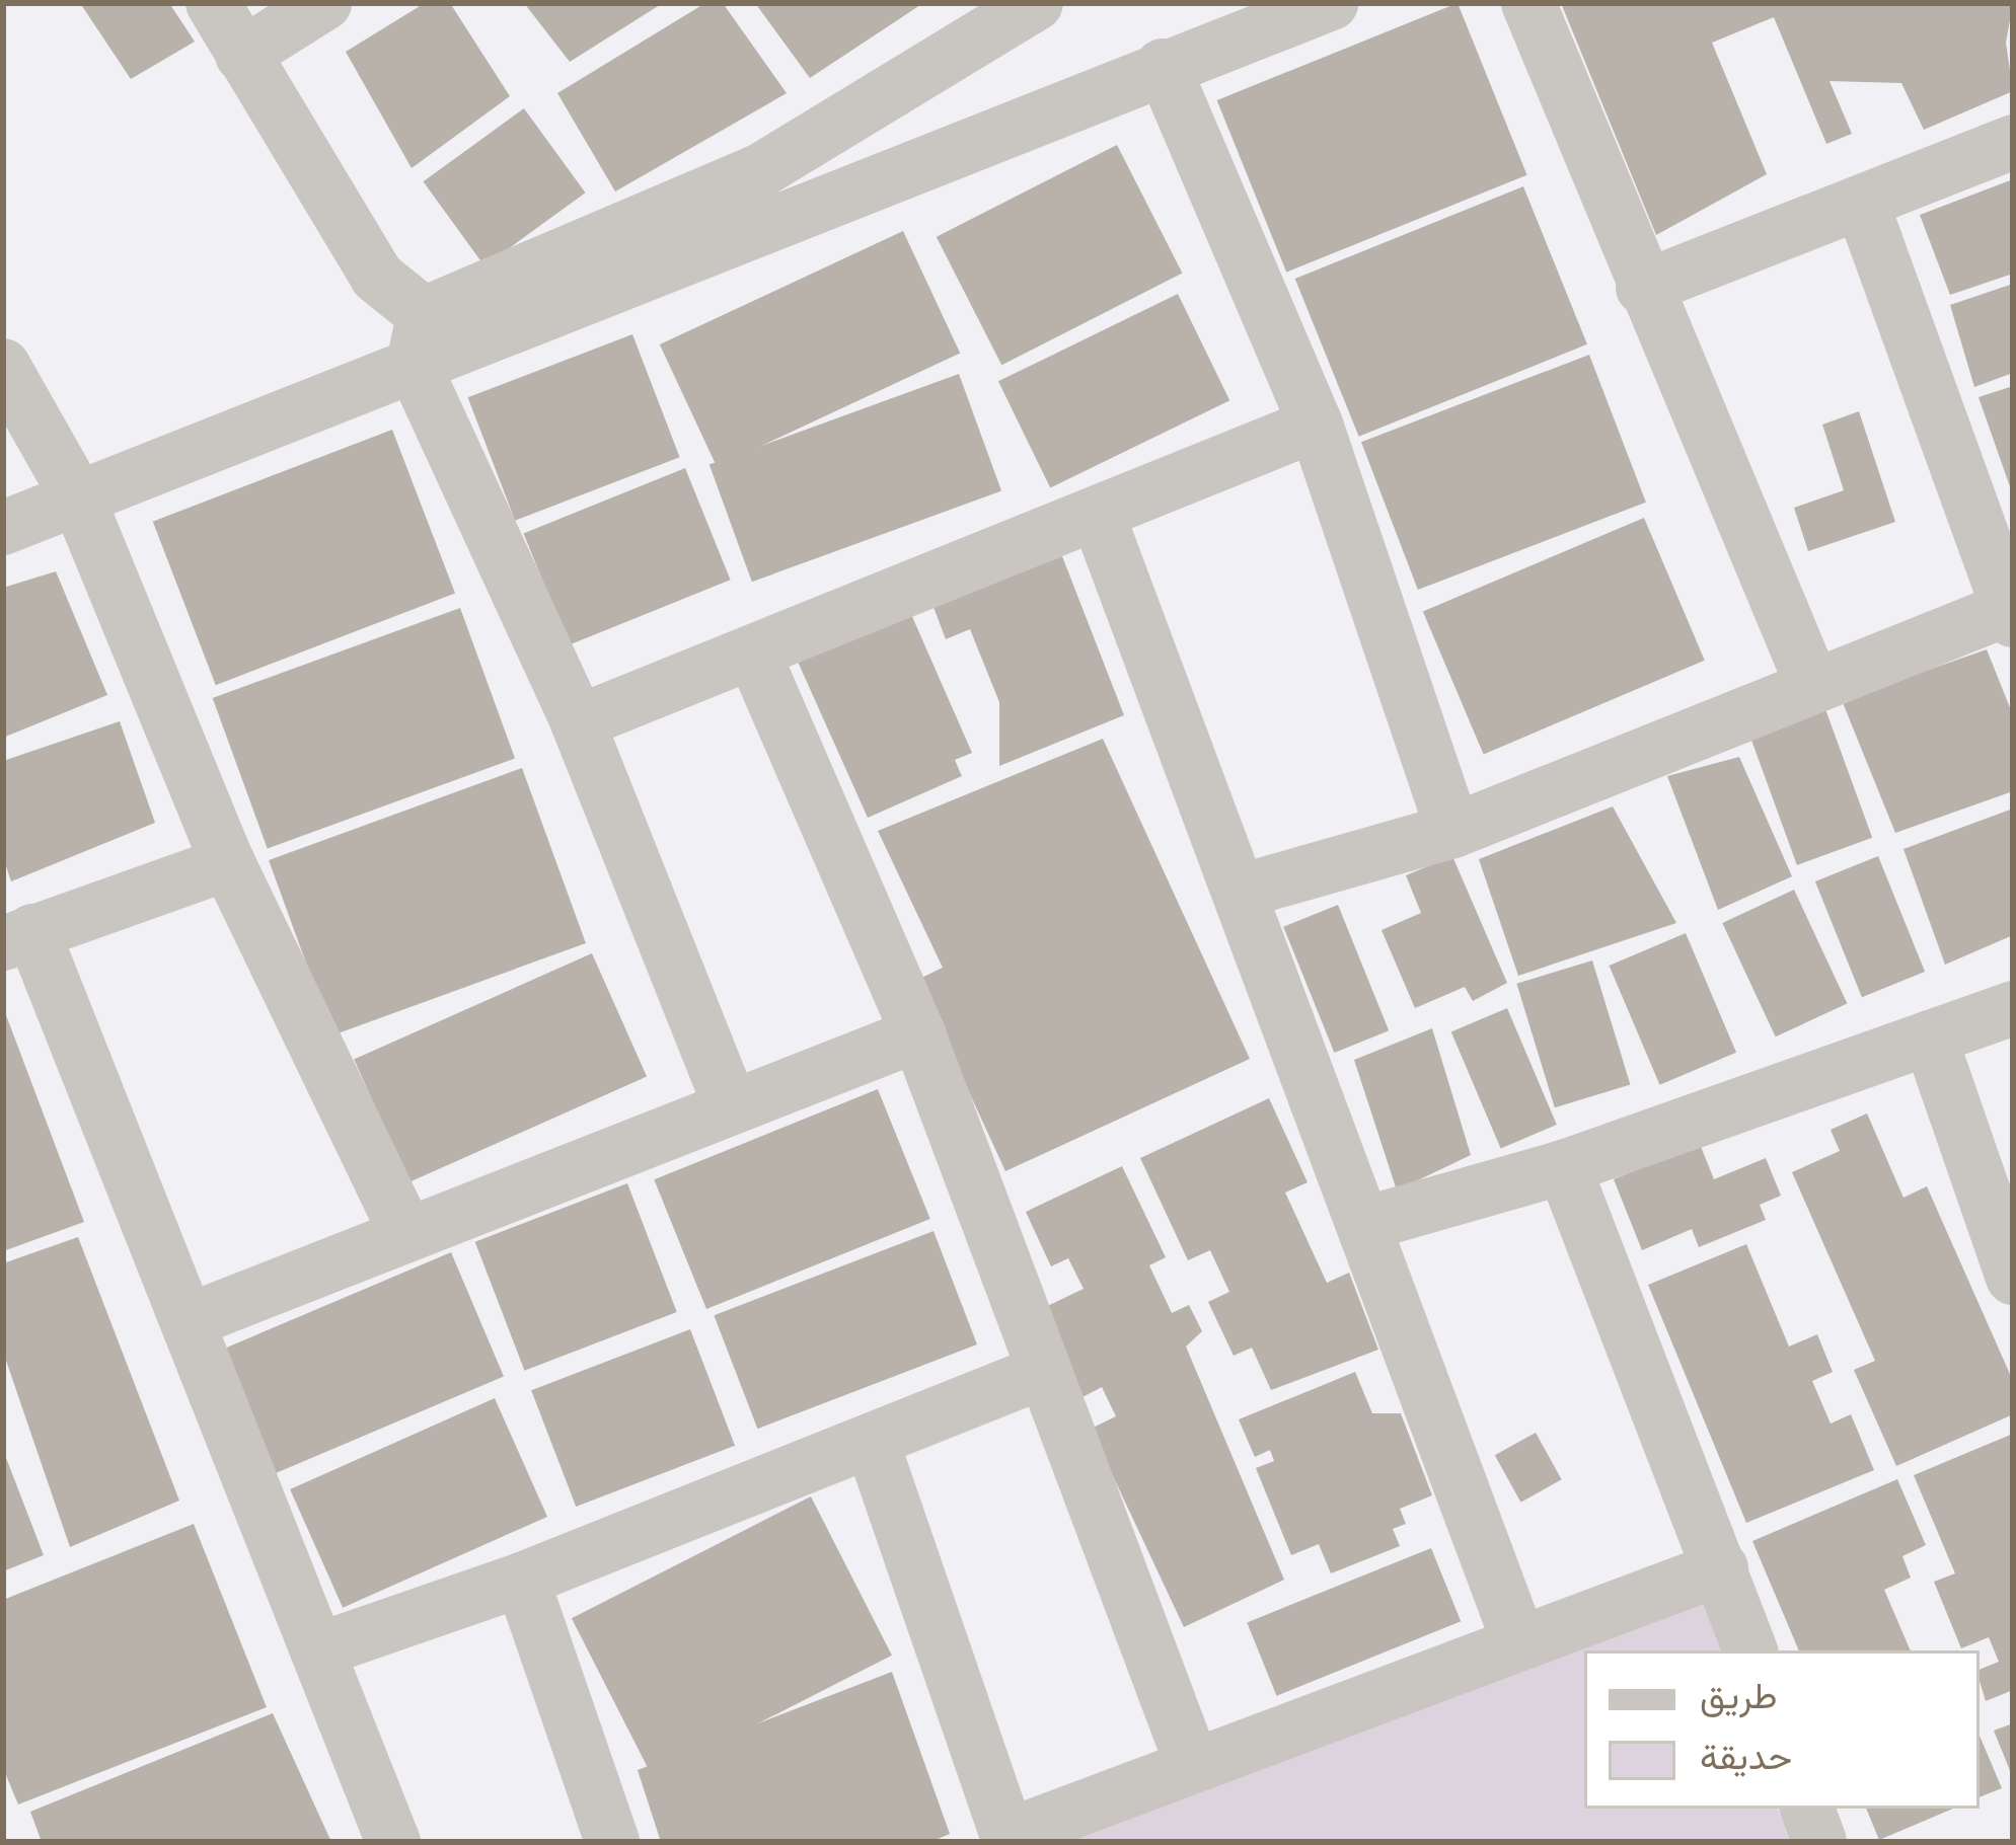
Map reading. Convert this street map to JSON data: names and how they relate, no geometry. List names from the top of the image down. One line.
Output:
{"legend":["طريق","حديقة"]}
